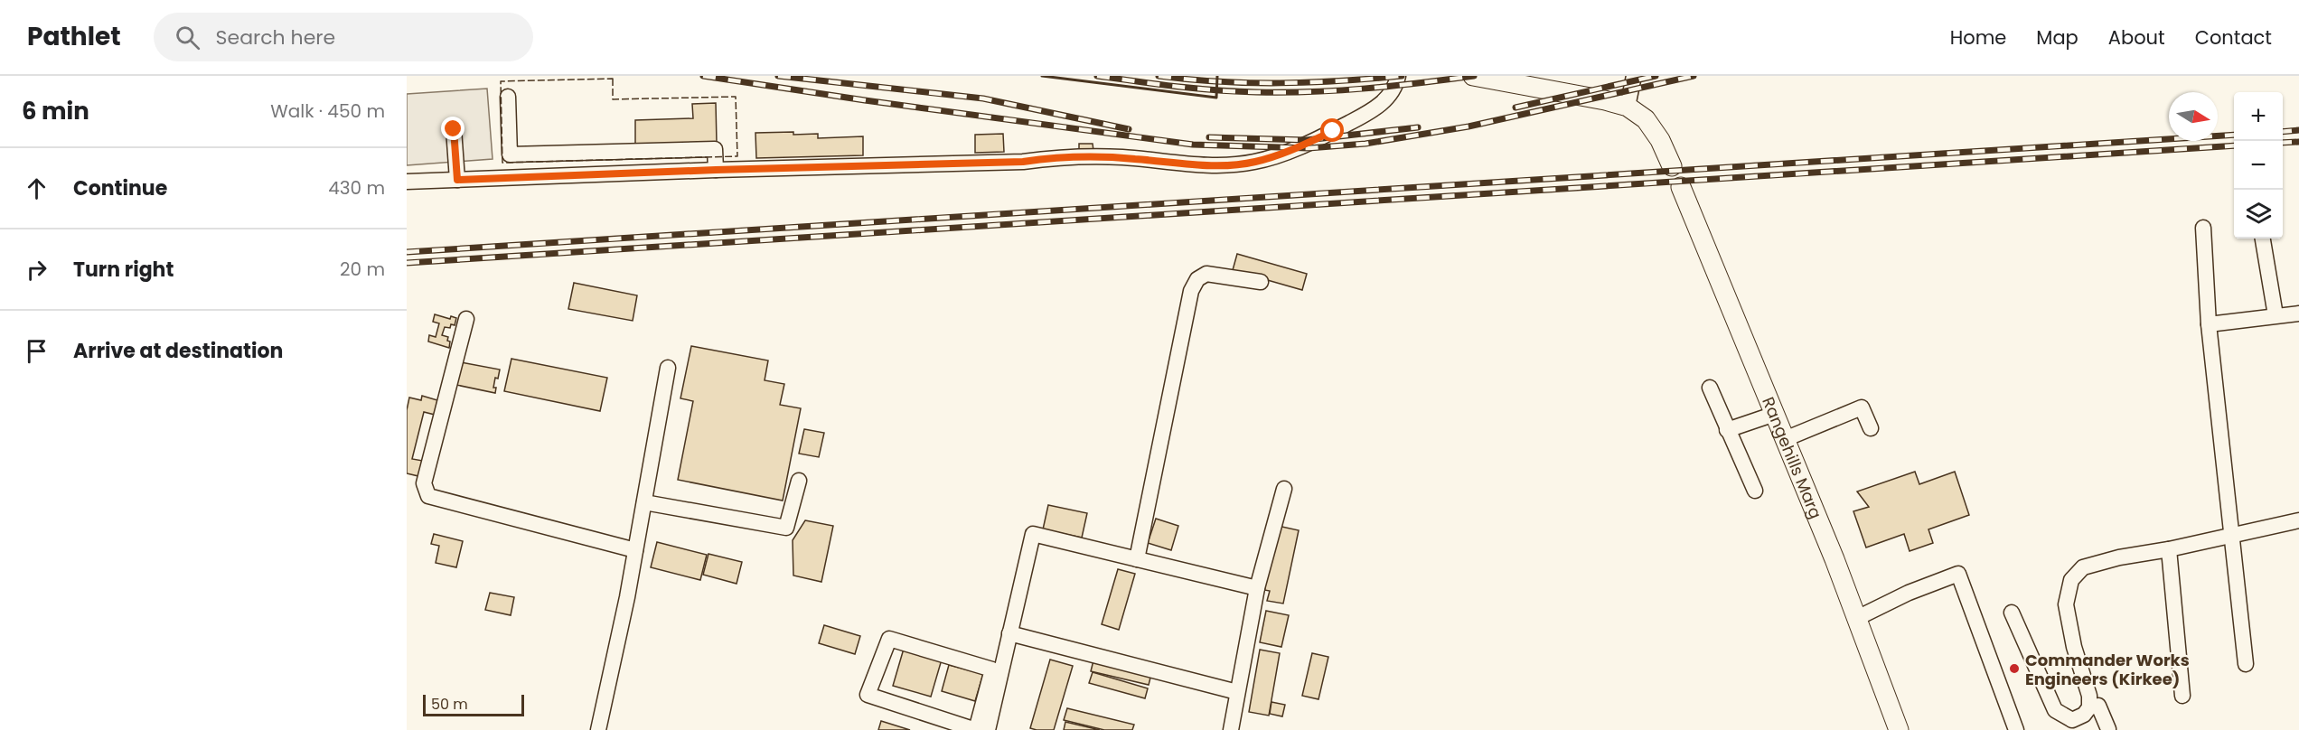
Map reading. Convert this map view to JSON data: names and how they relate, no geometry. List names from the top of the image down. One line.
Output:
{"streets":{"main road":["Rangehills Marg"]},"places":["Commander Works Engineers (Kirkee)"],"scale_bar":"50 m","north":"right","page":{"header":"Pathlet","search":"Search here","nav":["Home","Map","About","Contact"],"heading":["6 min","Walk · 450 m"],"map_buttons":["+","−"],"list":[["Continue","430 m"],["Turn right","20 m"],"Arrive at destination"],"scale":"50 m"}}
